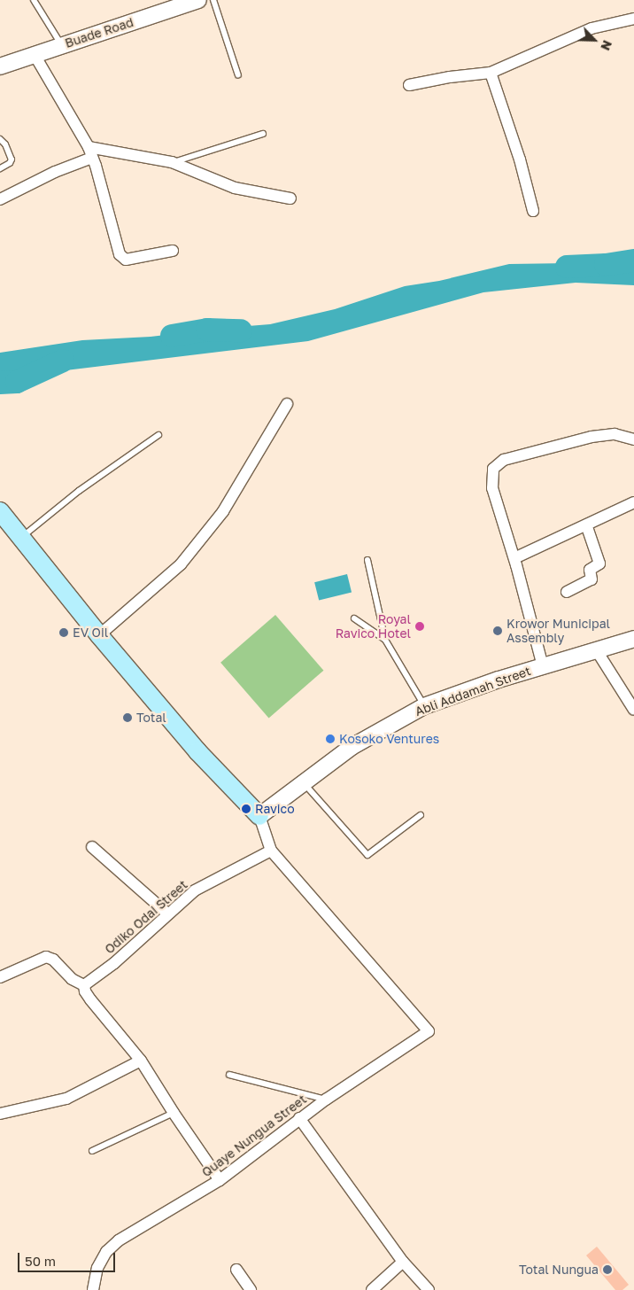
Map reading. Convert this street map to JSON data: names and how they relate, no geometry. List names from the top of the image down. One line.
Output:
{"streets":{"street":["Buade Road","Abli Addamah Street","Odiko Odai Street","Quaye Nungua Street"]},"crossings":[["Odiko Odai Street","Quaye Nungua Street"]],"places":["Royal Ravico Hotel","Krowor Municipal Assembly","EV Oil","Total","Kosoko Ventures","Ravico","Total Nungua"],"scale_bar":"50 m","north":"bottom right"}
